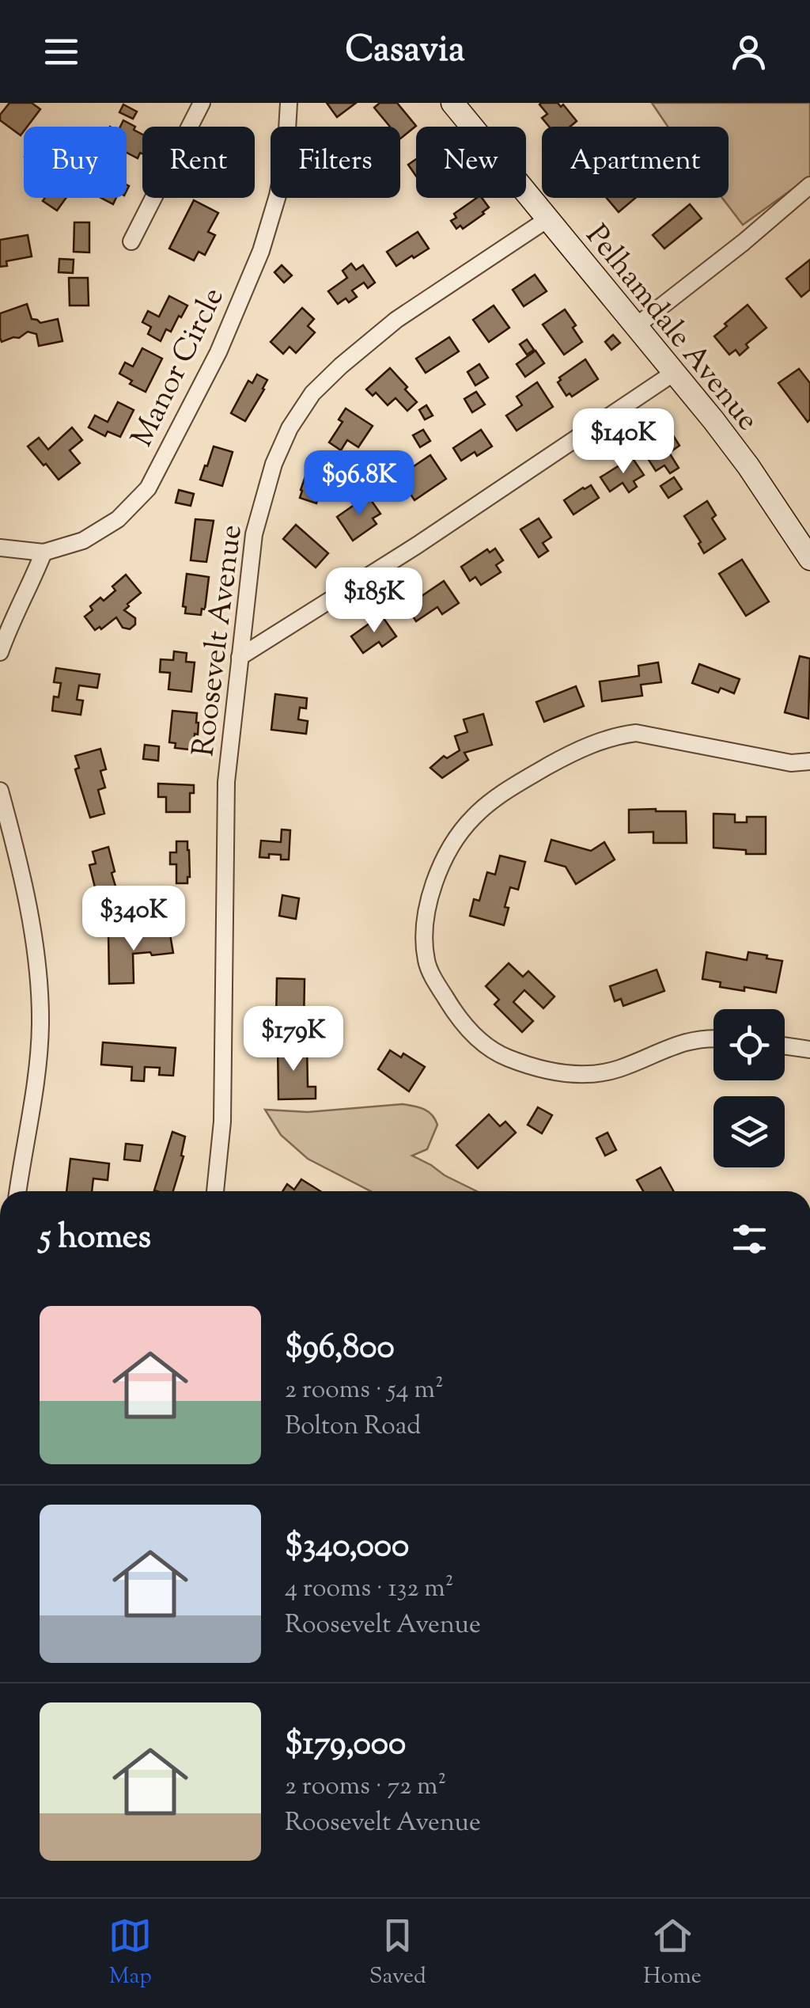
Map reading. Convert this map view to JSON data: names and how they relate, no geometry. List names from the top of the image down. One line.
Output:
{"streets":{"street":["Pelhamdale Avenue","Manor Circle","Roosevelt Avenue"]},"crossings":[["Pelhamdale Avenue","Roosevelt Avenue"]],"page":{"header":"Casavia","chip":["Buy","Rent","Filters","New","Apartment"],"price":["$140K","$96.8K","$185K","$340K","$179K"],"heading":"5 homes","list":[{"name":"$96,800","note":"2 rooms · 54 m² · Bolton Road"},{"name":"$340,000","note":"4 rooms · 132 m² · Roosevelt Avenue"},{"name":"$179,000","note":"2 rooms · 72 m² · Roosevelt Avenue"}],"tabs":["Map","Saved","Home"]}}
